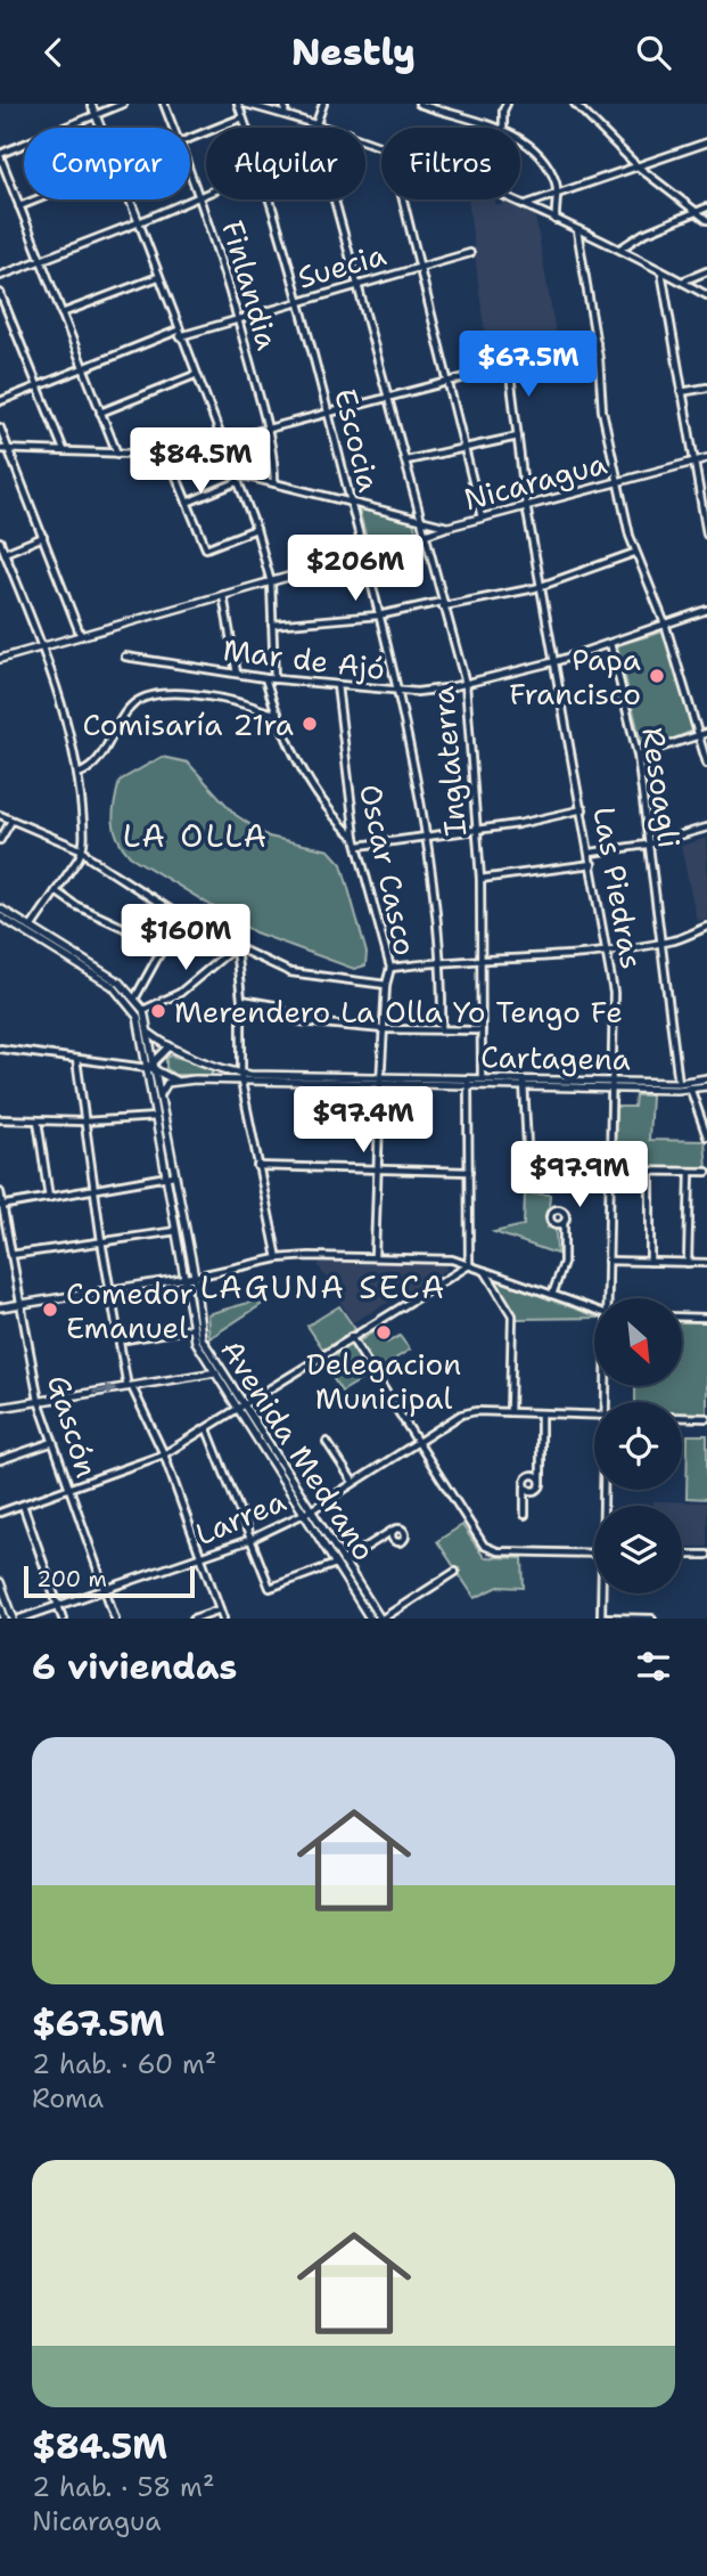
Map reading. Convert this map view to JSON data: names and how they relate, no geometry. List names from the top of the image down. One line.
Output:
{"streets":{"main road":["Nicaragua","Cartagena","Avenida Medrano"],"street":["Suecia","Finlandia","Escocia","Mar de Ajó","Inglaterra","Resoagli","Oscar Casco","Las Piedras","Gascón","Larrea"]},"crossings":[["Suecia","Finlandia"],["Suecia","Escocia"],["Suecia","Inglaterra"],["Finlandia","Nicaragua"],["Escocia","Nicaragua"],["Escocia","Mar de Ajó"],["Nicaragua","Inglaterra"],["Nicaragua","Las Piedras"],["Mar de Ajó","Inglaterra"],["Mar de Ajó","Resoagli"],["Mar de Ajó","Oscar Casco"],["Mar de Ajó","Las Piedras"],["Inglaterra","Cartagena"],["Resoagli","Cartagena"],["Oscar Casco","Cartagena"],["Las Piedras","Cartagena"],["Cartagena","Avenida Medrano"],["Gascón","Larrea"],["Avenida Medrano","Larrea"]],"districts":["LA OLLA","LAGUNA SECA"],"places":["Papa Francisco","Comisaría 21ra","Merendero La Olla Yo Tengo Fe","Comedor Emanuel","Delegacion Municipal"],"scale_bar":"200 m","north":"bottom right","page":{"header":"Nestly","chip":["Comprar","Alquilar","Filtros"],"price":["$67.5M","$84.5M","$206M","$160M","$97.4M","$97.9M"],"scale":"200 m","heading":"6 viviendas","list":[{"name":"$67.5M","note":"2 hab. · 60 m² · Roma"},{"name":"$84.5M","note":"2 hab. · 58 m² · Nicaragua"}]}}
